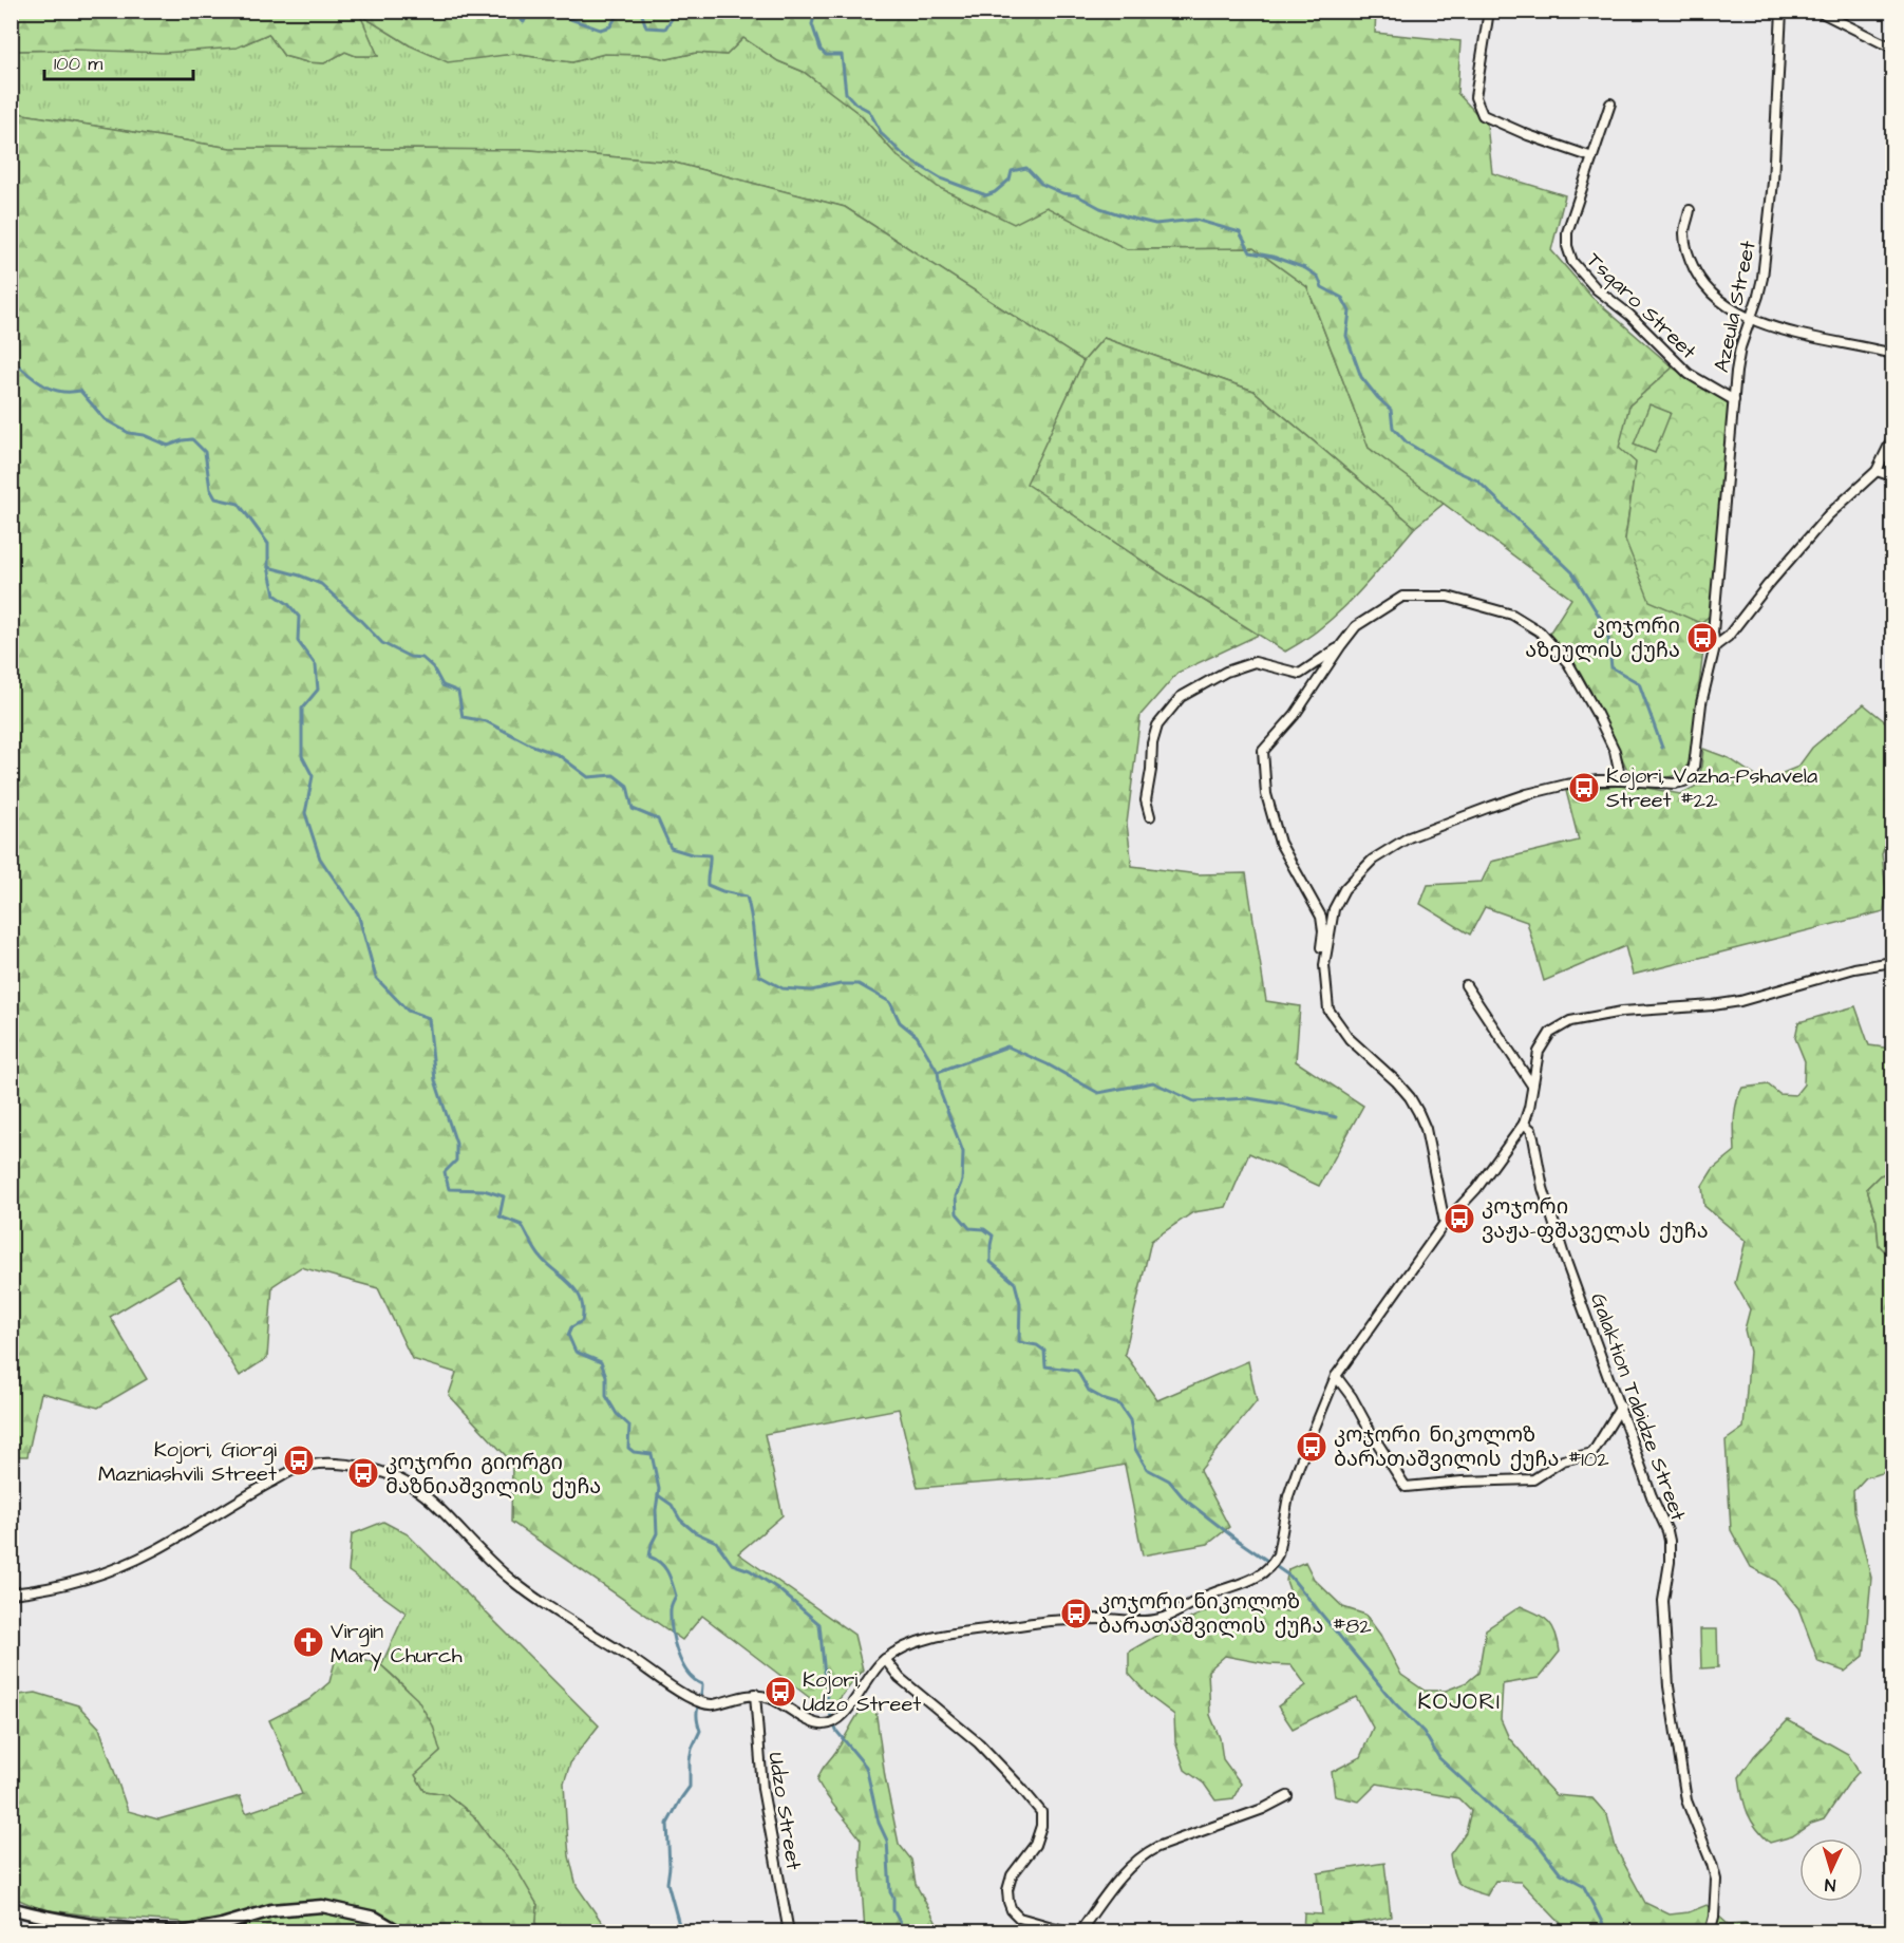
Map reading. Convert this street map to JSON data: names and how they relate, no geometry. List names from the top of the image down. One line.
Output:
{"streets":{"street":["Tsqaro Street","Azeula Street","Galaktion Tabidze Street","Udzo Street"]},"crossings":[["Tsqaro Street","Azeula Street"]],"districts":["KOJORI"],"places":{"bus stop":["კოჯორი აზეულის ქუჩა","Kojori, Vazha-Pshavela Street #22","კოჯორი ვაჟა-ფშაველას ქუჩა","კოჯორი ნიკოლოზ ბარათაშვილის ქუჩა #102","Kojori, Giorgi Mazniashvili Street","კოჯორი გიორგი მაზნიაშვილის ქუჩა","კოჯორი ნიკოლოზ ბარათაშვილის ქუჩა #82","Kojori, Udzo Street"],"church":["Virgin Mary Church"]},"scale_bar":"100 m","north":"bottom"}
